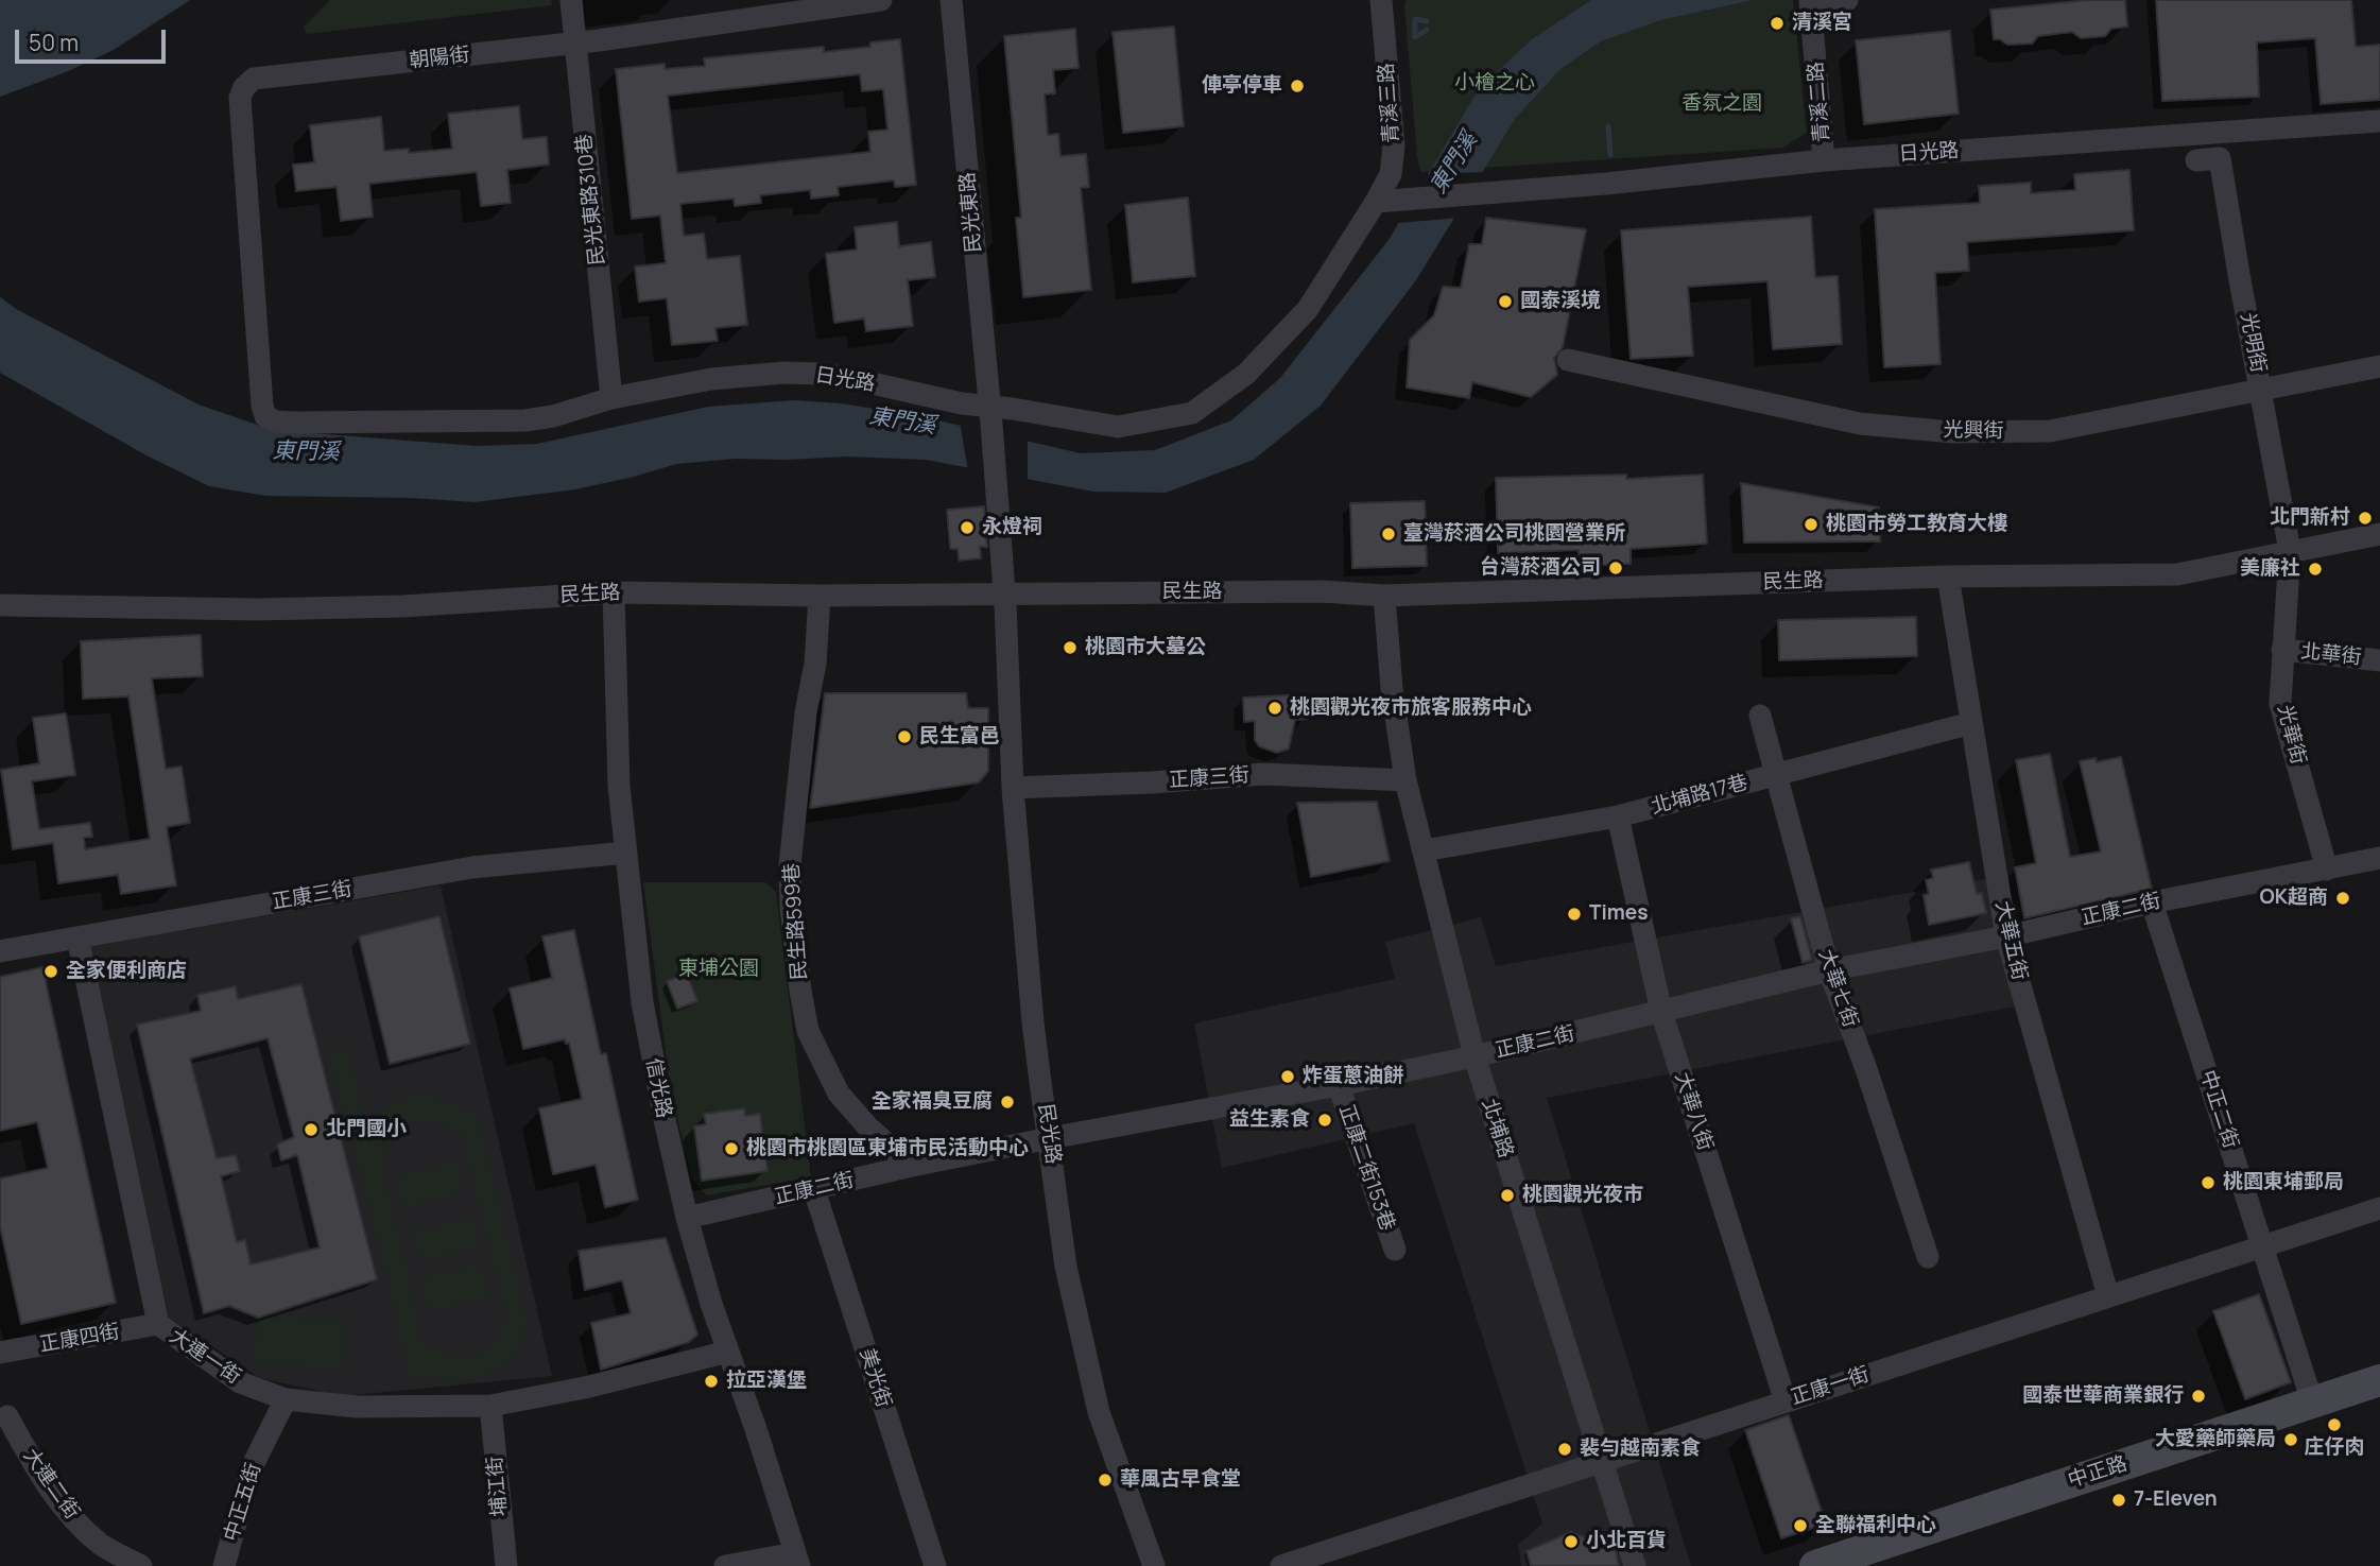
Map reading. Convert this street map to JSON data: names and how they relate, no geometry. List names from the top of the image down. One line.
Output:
{"streets":{"street":["朝陽街","青溪二路","青溪三路","日光路","民光東路310巷","民光東路","光明街","光興街","民生路","北華街","光華街","正康三街","北埔路17巷","正康二街","民生路599巷","大華五街","大華七街","信光路","中正二街","大華八街","北埔路","民光路","正康二街153巷","正康四街","大連一街","美光街","正康一街","中正路","大連二街","埔江街","中正五街"]},"crossings":[["朝陽街","日光路"],["朝陽街","民光東路310巷"],["青溪二路","日光路"],["青溪三路","日光路"],["日光路","民光東路310巷"],["日光路","民光東路"],["民光東路","民生路"],["民光東路","民光路"],["光明街","光興街"],["光明街","民生路"],["光明街","光華街"],["民生路","光華街"],["民生路","民生路599巷"],["民生路","大華五街"],["民生路","信光路"],["民生路","北埔路"],["民生路","民光路"],["北華街","光華街"],["光華街","正康二街"],["正康三街","信光路"],["正康三街","北埔路"],["正康三街","民光路"],["正康三街","大連一街"],["北埔路17巷","大華五街"],["北埔路17巷","大華七街"],["北埔路17巷","大華八街"],["北埔路17巷","北埔路"],["正康二街","民生路599巷"],["正康二街","大華五街"],["正康二街","大華七街"],["正康二街","信光路"],["正康二街","中正二街"],["正康二街","大華八街"],["正康二街","北埔路"],["正康二街","民光路"],["正康二街","正康二街153巷"],["正康二街","美光街"],["大華五街","正康一街"],["信光路","大連一街"],["中正二街","正康一街"],["中正二街","中正路"],["大華八街","正康一街"],["北埔路","正康一街"],["正康四街","大連一街"],["大連一街","埔江街"],["大連一街","中正五街"]],"water":["東門溪"],"parks":["小檜之心","香氛之園","東埔公園"],"places":["清溪宮","俥亭停車","國泰溪境","北門新村","桃園市勞工教育大樓","永燈祠","臺灣菸酒公司桃園營業所","台灣菸酒公司","美廉社","桃園市大墓公","桃園觀光夜市旅客服務中心","民生富邑","OK超商","Times","全家便利商店","炸蛋蔥油餅","全家福臭豆腐","益生素食","北門國小","桃園市桃園區東埔市民活動中心","桃園東埔郵局","桃園觀光夜市","拉亞漢堡","國泰世華商業銀行","庄仔肉","大愛藥師藥局","裴勻越南素食","華風古早食堂","7-Eleven","全聯福利中心","小北百貨"],"scale_bar":"50 m"}
